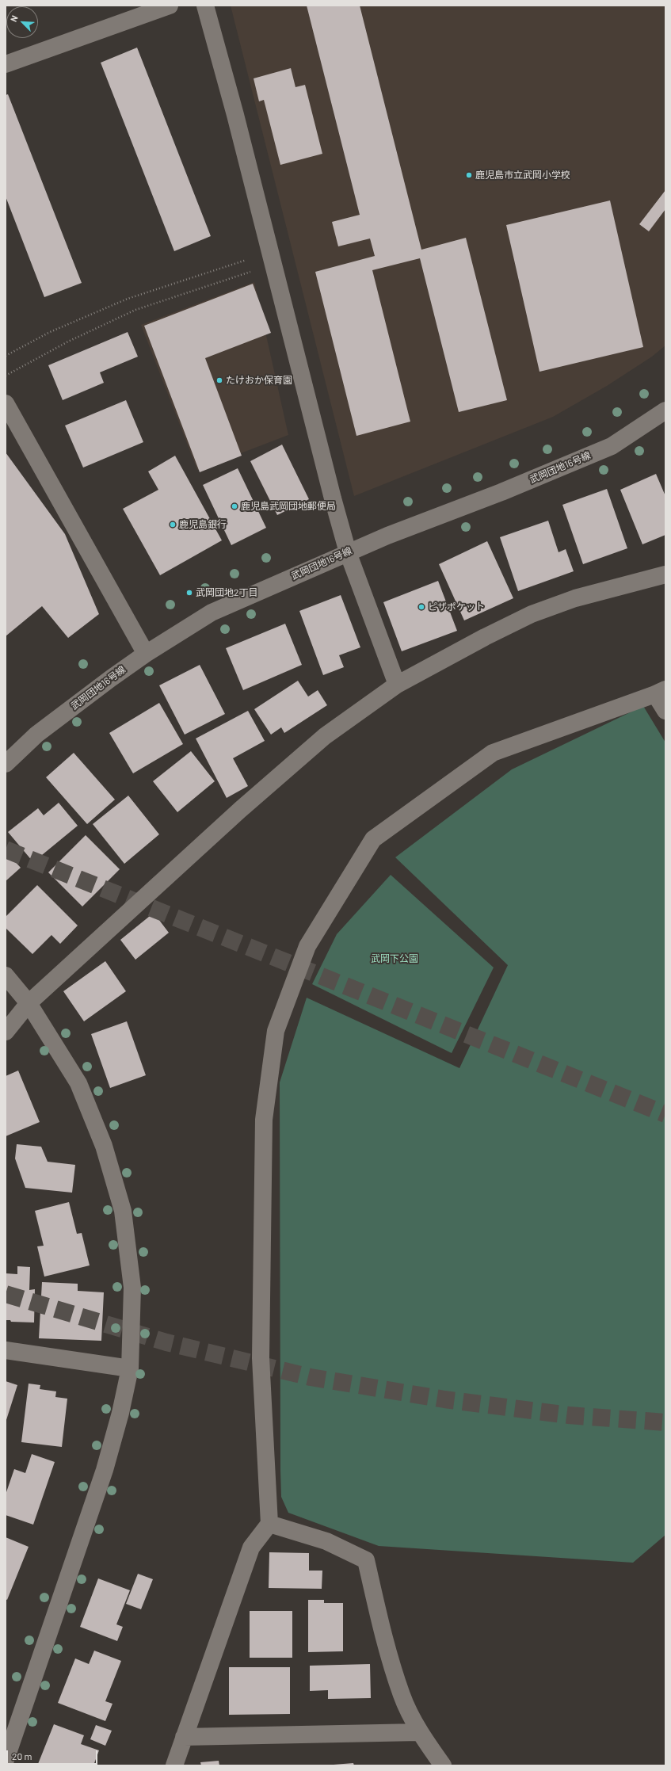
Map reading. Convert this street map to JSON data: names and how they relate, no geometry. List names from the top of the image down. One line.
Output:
{"streets":{"street":["武岡団地16号線"]},"parks":["武岡下公園"],"places":["鹿児島市立武岡小学校","たけおか保育園","鹿児島武岡団地郵便局","鹿児島銀行","武岡団地2丁目","ピザポケット"],"scale_bar":"20 m","north":"top left"}
